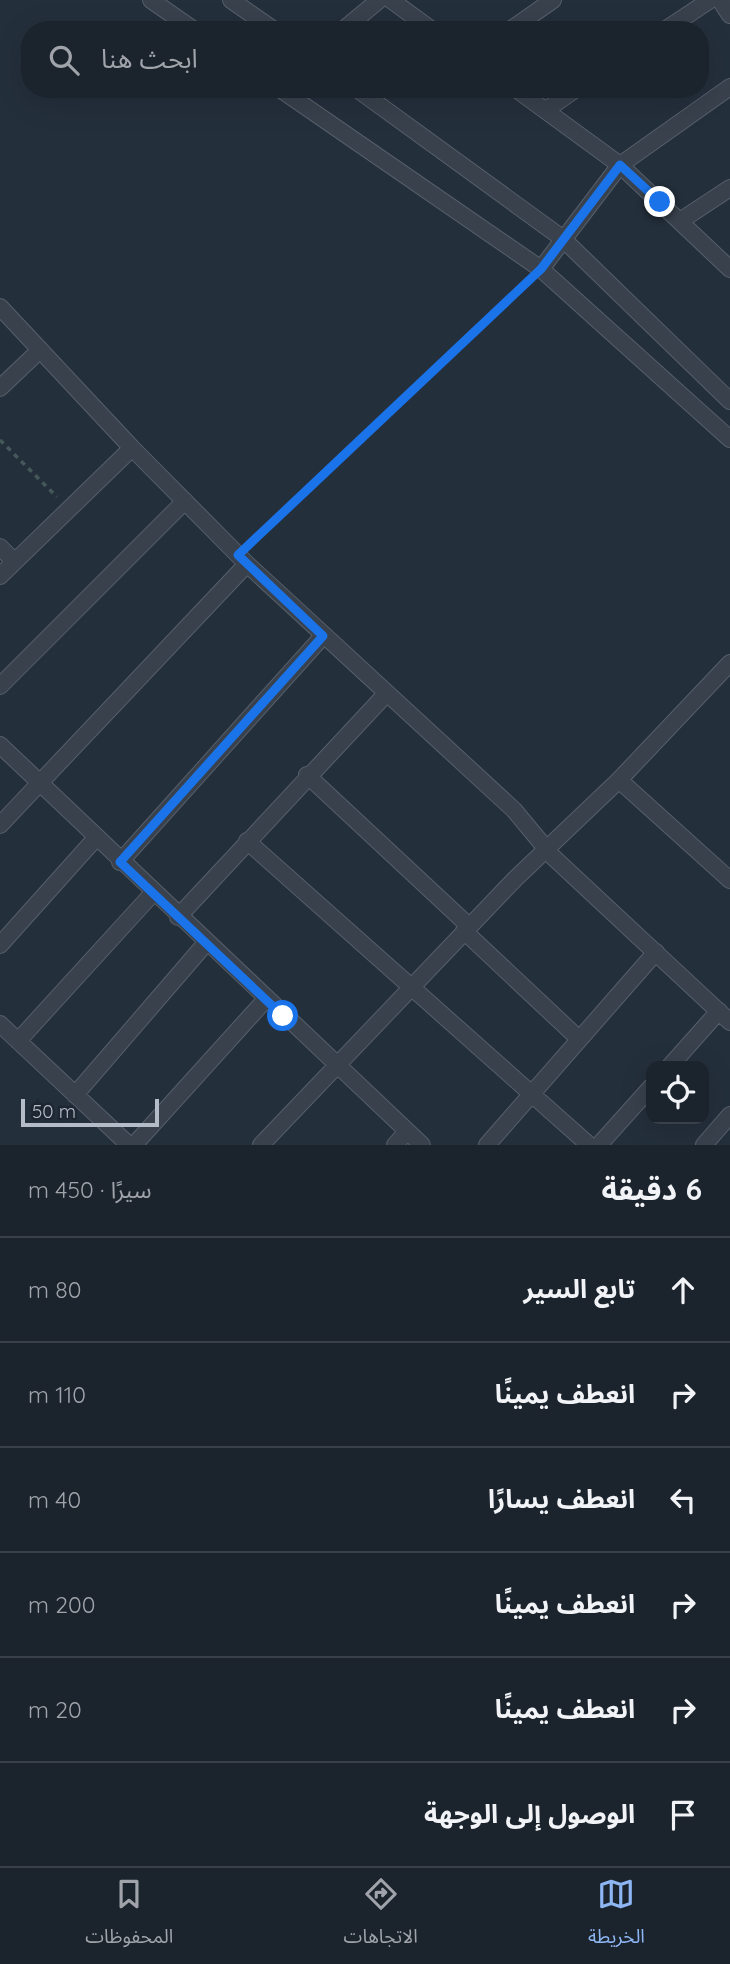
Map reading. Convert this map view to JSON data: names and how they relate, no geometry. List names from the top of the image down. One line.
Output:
{"scale_bar":"50 m","page":{"search":"ابحث هنا","scale":"50 m","heading":["6 دقيقة","سيرًا · 450 m"],"list":[["تابع السير","80 m"],["انعطف يمينًا","110 m"],["انعطف يسارًا","40 m"],["انعطف يمينًا","200 m"],["انعطف يمينًا","20 m"],"الوصول إلى الوجهة"],"nav":["الخريطة","الاتجاهات","المحفوظات"]}}
